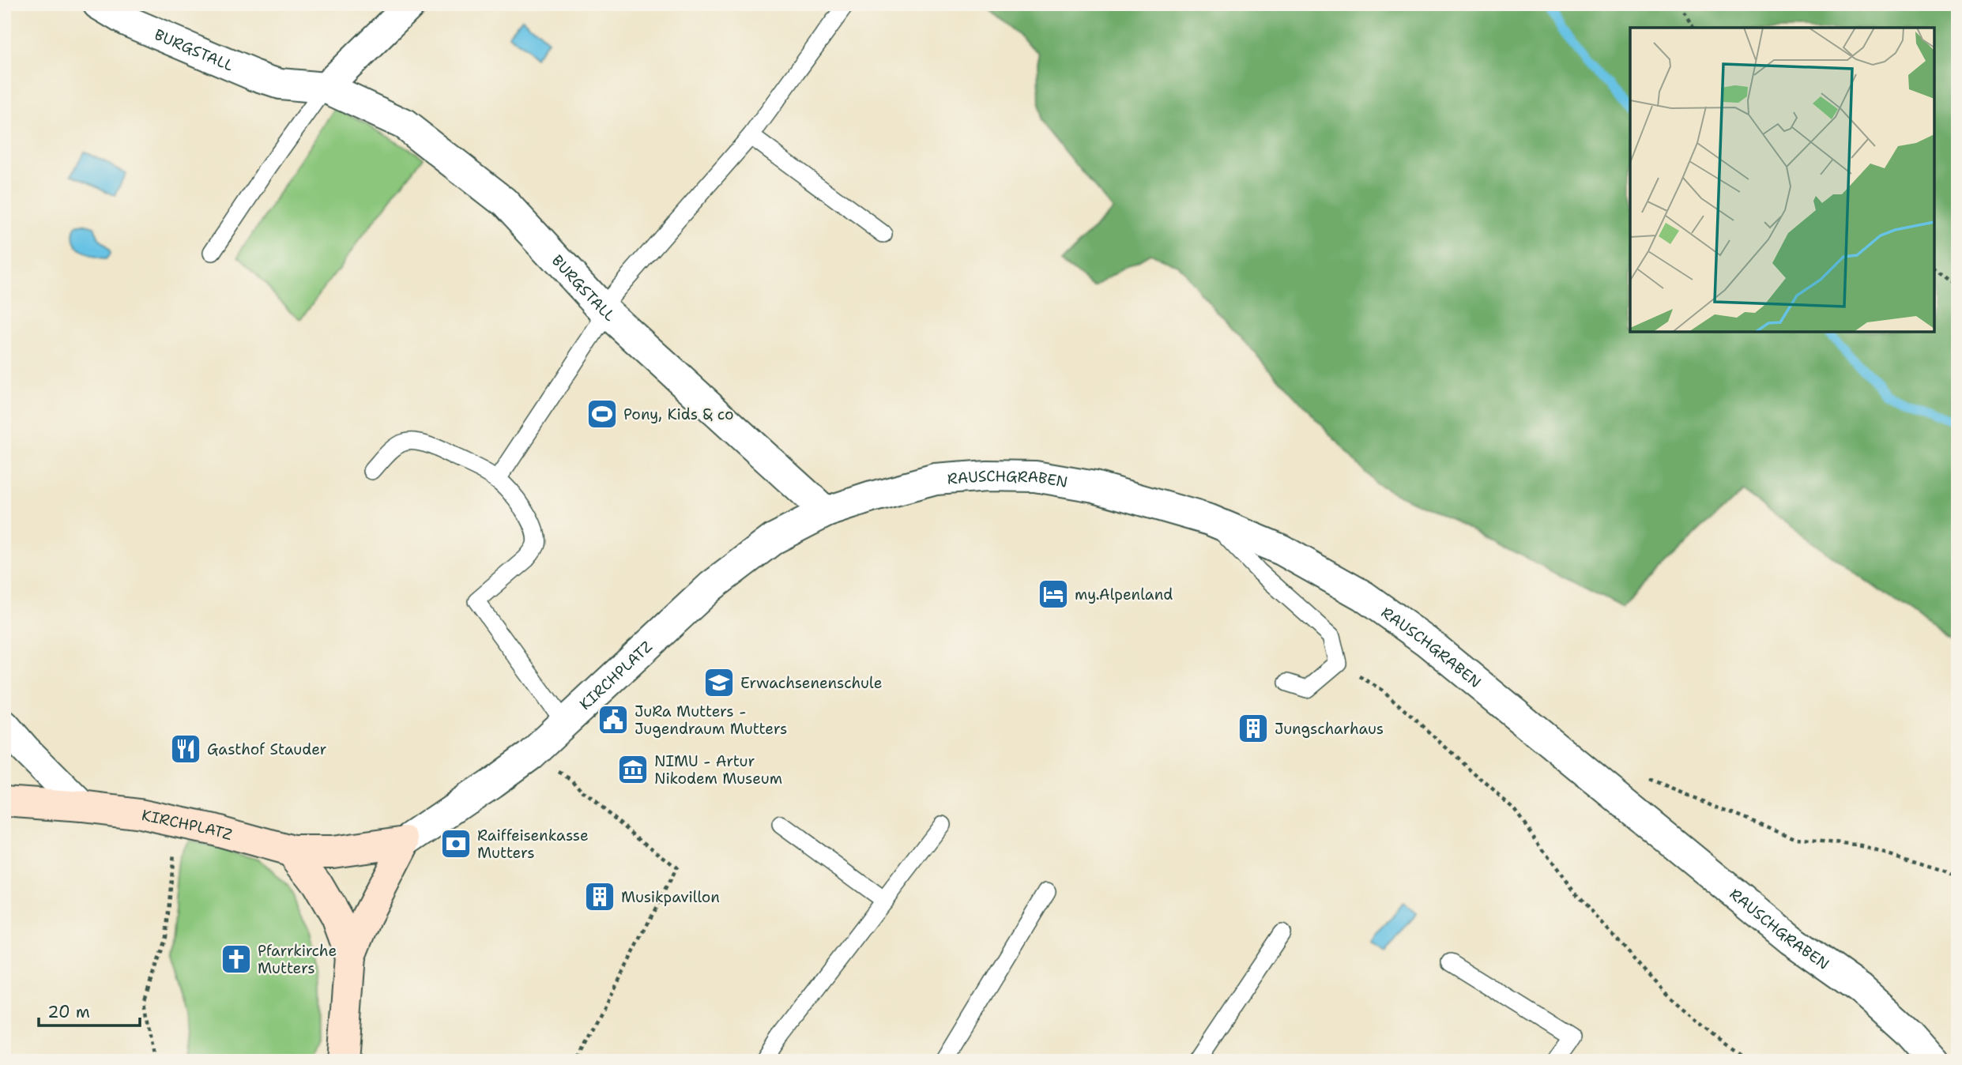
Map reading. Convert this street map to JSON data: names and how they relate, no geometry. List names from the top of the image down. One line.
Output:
{"streets":{"main road":["KIRCHPLATZ"],"street":["BURGSTALL","RAUSCHGRABEN"]},"crossings":[["BURGSTALL","RAUSCHGRABEN"],["BURGSTALL","KIRCHPLATZ"],["RAUSCHGRABEN","KIRCHPLATZ"]],"places":{"sports":["Pony, Kids & co"],"hotel":["my.Alpenland"],"school or university":["Erwachsenenschule"],"public building":["JuRa Mutters - Jugendraum Mutters"],"building":["Jungscharhaus","Musikpavillon"],"restaurant":["Gasthof Stauder"],"museum":["NIMU - Artur Nikodem Museum"],"bank":["Raiffeisenkasse Mutters"],"church":["Pfarrkirche Mutters"]},"scale_bar":"20 m"}
